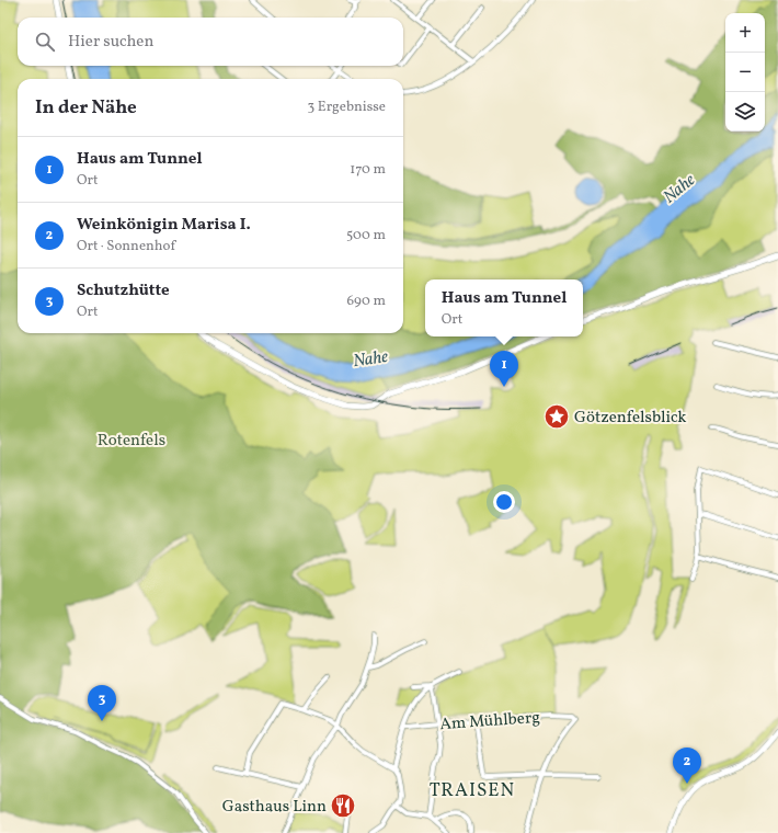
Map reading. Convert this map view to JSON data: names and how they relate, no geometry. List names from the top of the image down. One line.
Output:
{"streets":{"street":["Am Mühlberg"]},"districts":["TRAISEN"],"water":["Nahe"],"parks":["Rotenfels"],"places":{"place":["Götzenfelsblick"],"restaurant":["Gasthaus Linn"]},"page":{"map_buttons":["+","−"],"search":"Hier suchen","heading":["In der Nähe","3 Ergebnisse"],"list":[{"mark":"1","name":"Haus am Tunnel","note":"Ort","value":"170 m"},{"mark":"2","name":"Weinkönigin Marisa I.","note":"Ort · Sonnenhof","value":"500 m"},{"mark":"3","name":"Schutzhütte","note":"Ort","value":"690 m"}],"popup":["Haus am Tunnel","Ort"],"pins":["1","3","2"]}}
